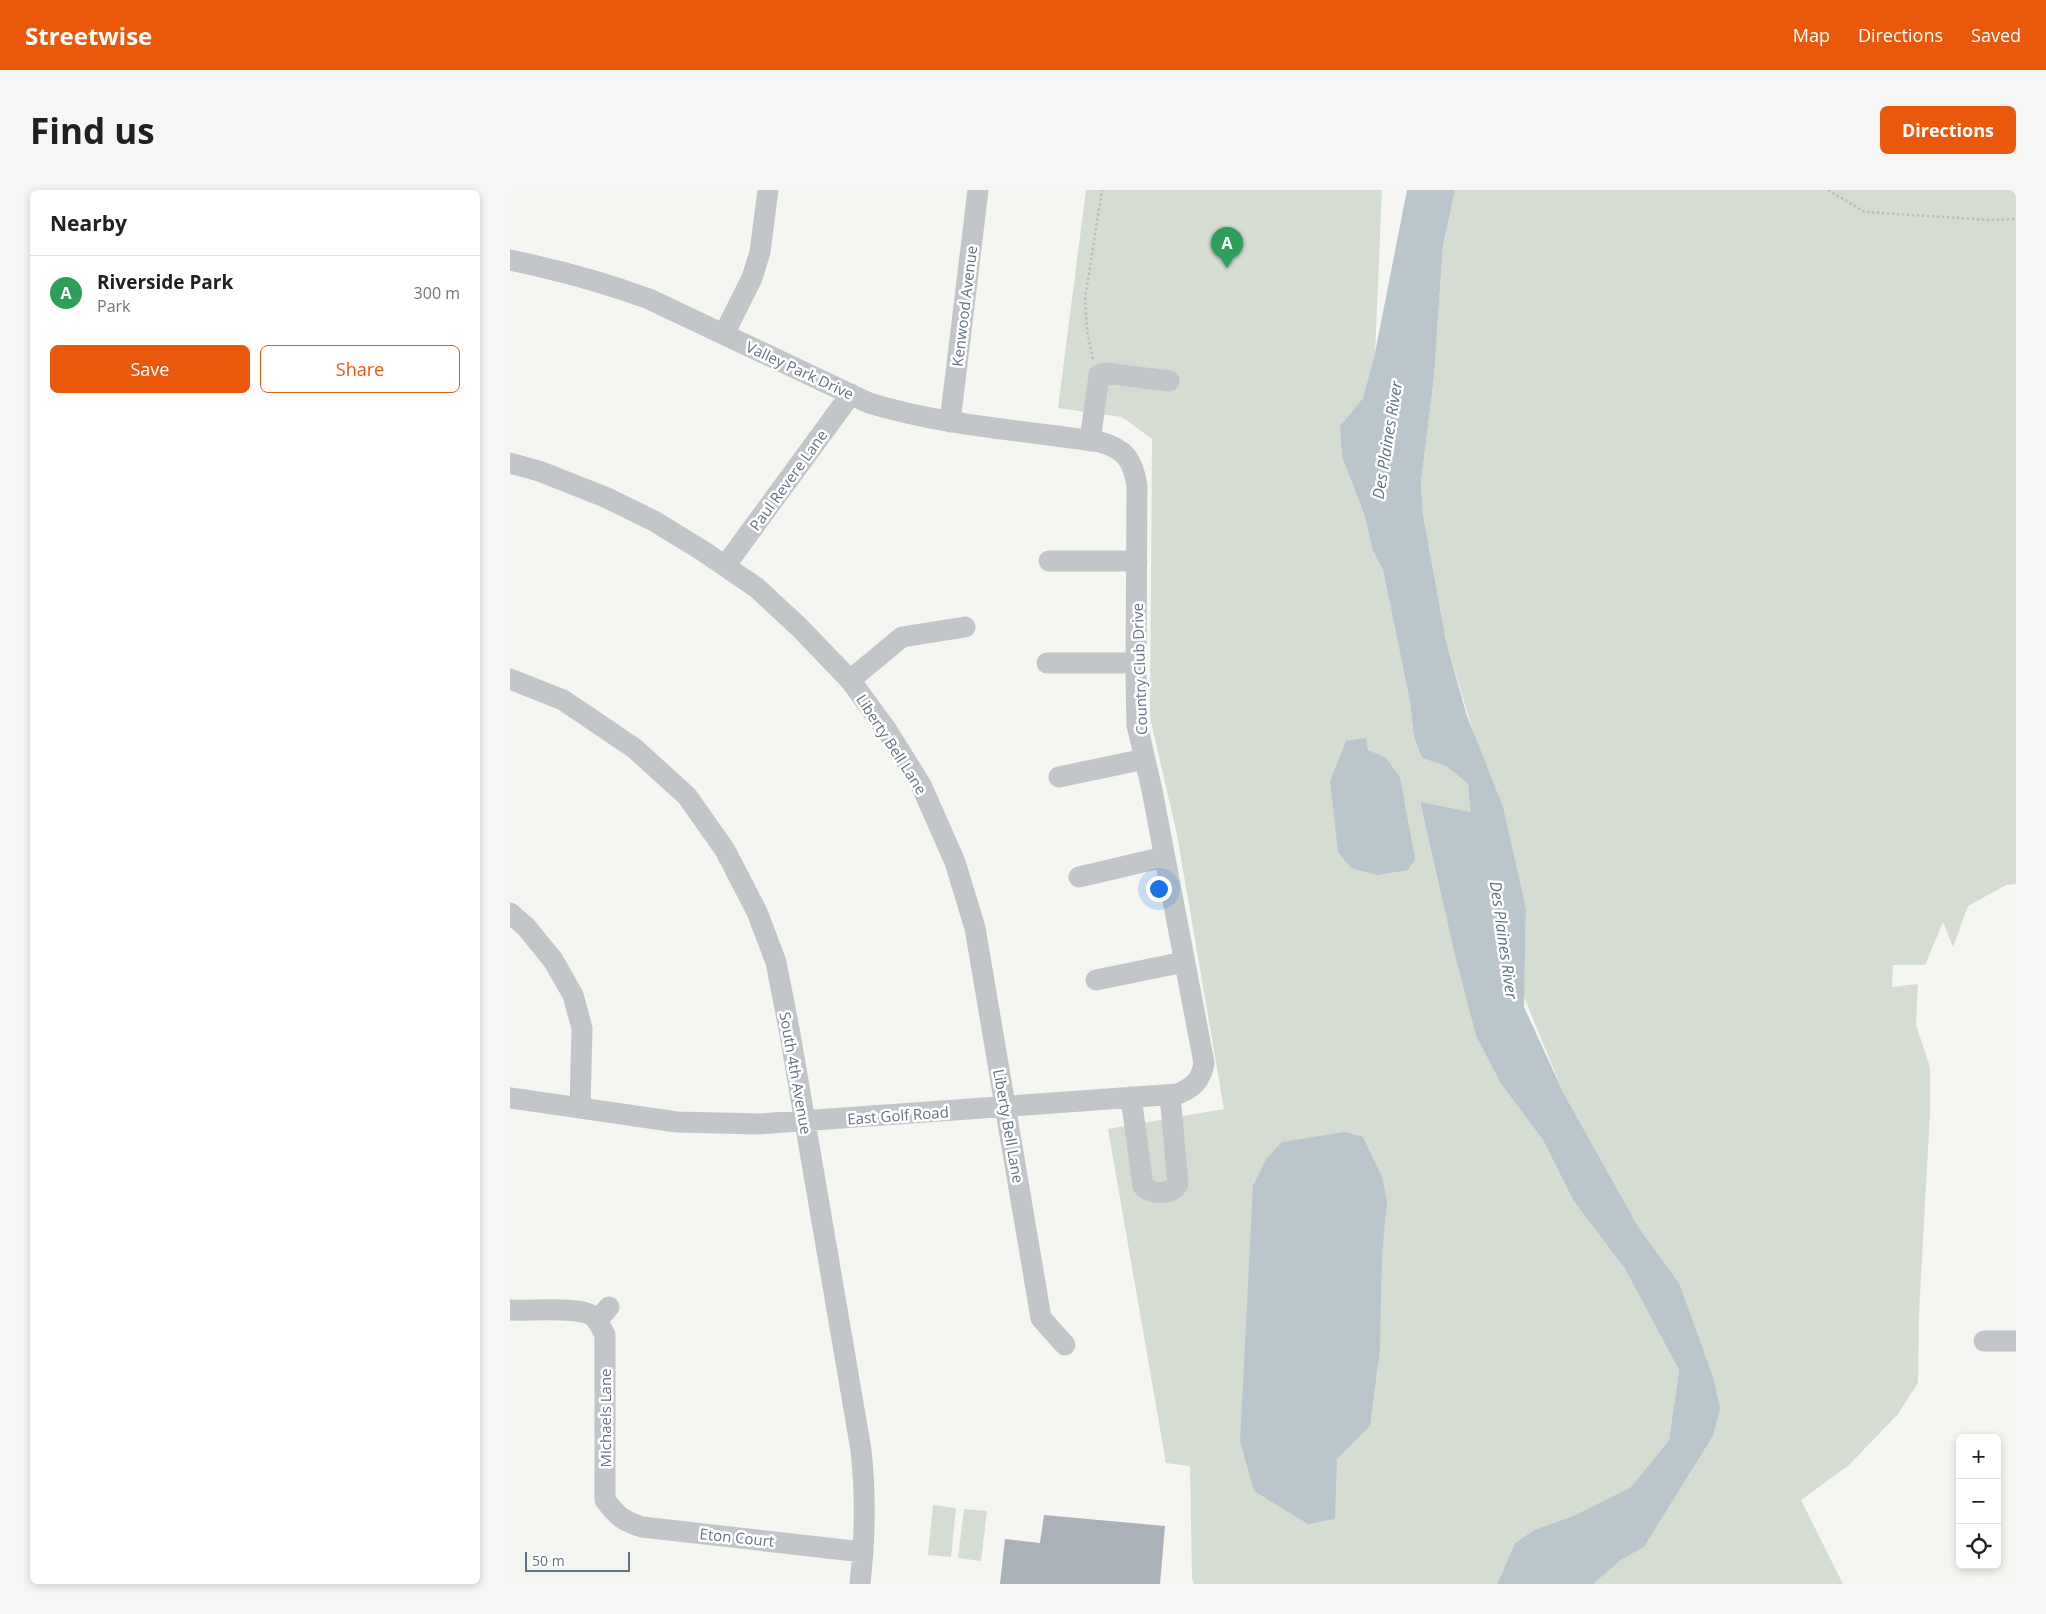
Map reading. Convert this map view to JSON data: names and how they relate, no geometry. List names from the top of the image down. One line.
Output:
{"streets":{"street":["Kenwood Avenue","Valley Park Drive","Paul Revere Lane","Country Club Drive","Liberty Bell Lane","South 4th Avenue","East Golf Road","Michaels Lane","Eton Court"]},"crossings":[["Kenwood Avenue","Valley Park Drive"],["Valley Park Drive","Paul Revere Lane"],["Valley Park Drive","Country Club Drive"],["Paul Revere Lane","Liberty Bell Lane"],["Country Club Drive","East Golf Road"],["Liberty Bell Lane","East Golf Road"],["South 4th Avenue","East Golf Road"],["South 4th Avenue","Eton Court"],["Michaels Lane","Eton Court"]],"water":["Des Plaines River"],"scale_bar":"50 m","page":{"header":"Streetwise","nav":["Map","Directions","Saved"],"buttons":["Directions",["Save","Share"]],"title":"Find us","heading":"Nearby","pins":"A","list":[{"mark":"A","name":"Riverside Park","note":"Park","value":"300 m"}],"map_buttons":["+","−"],"scale":"50 m"}}
